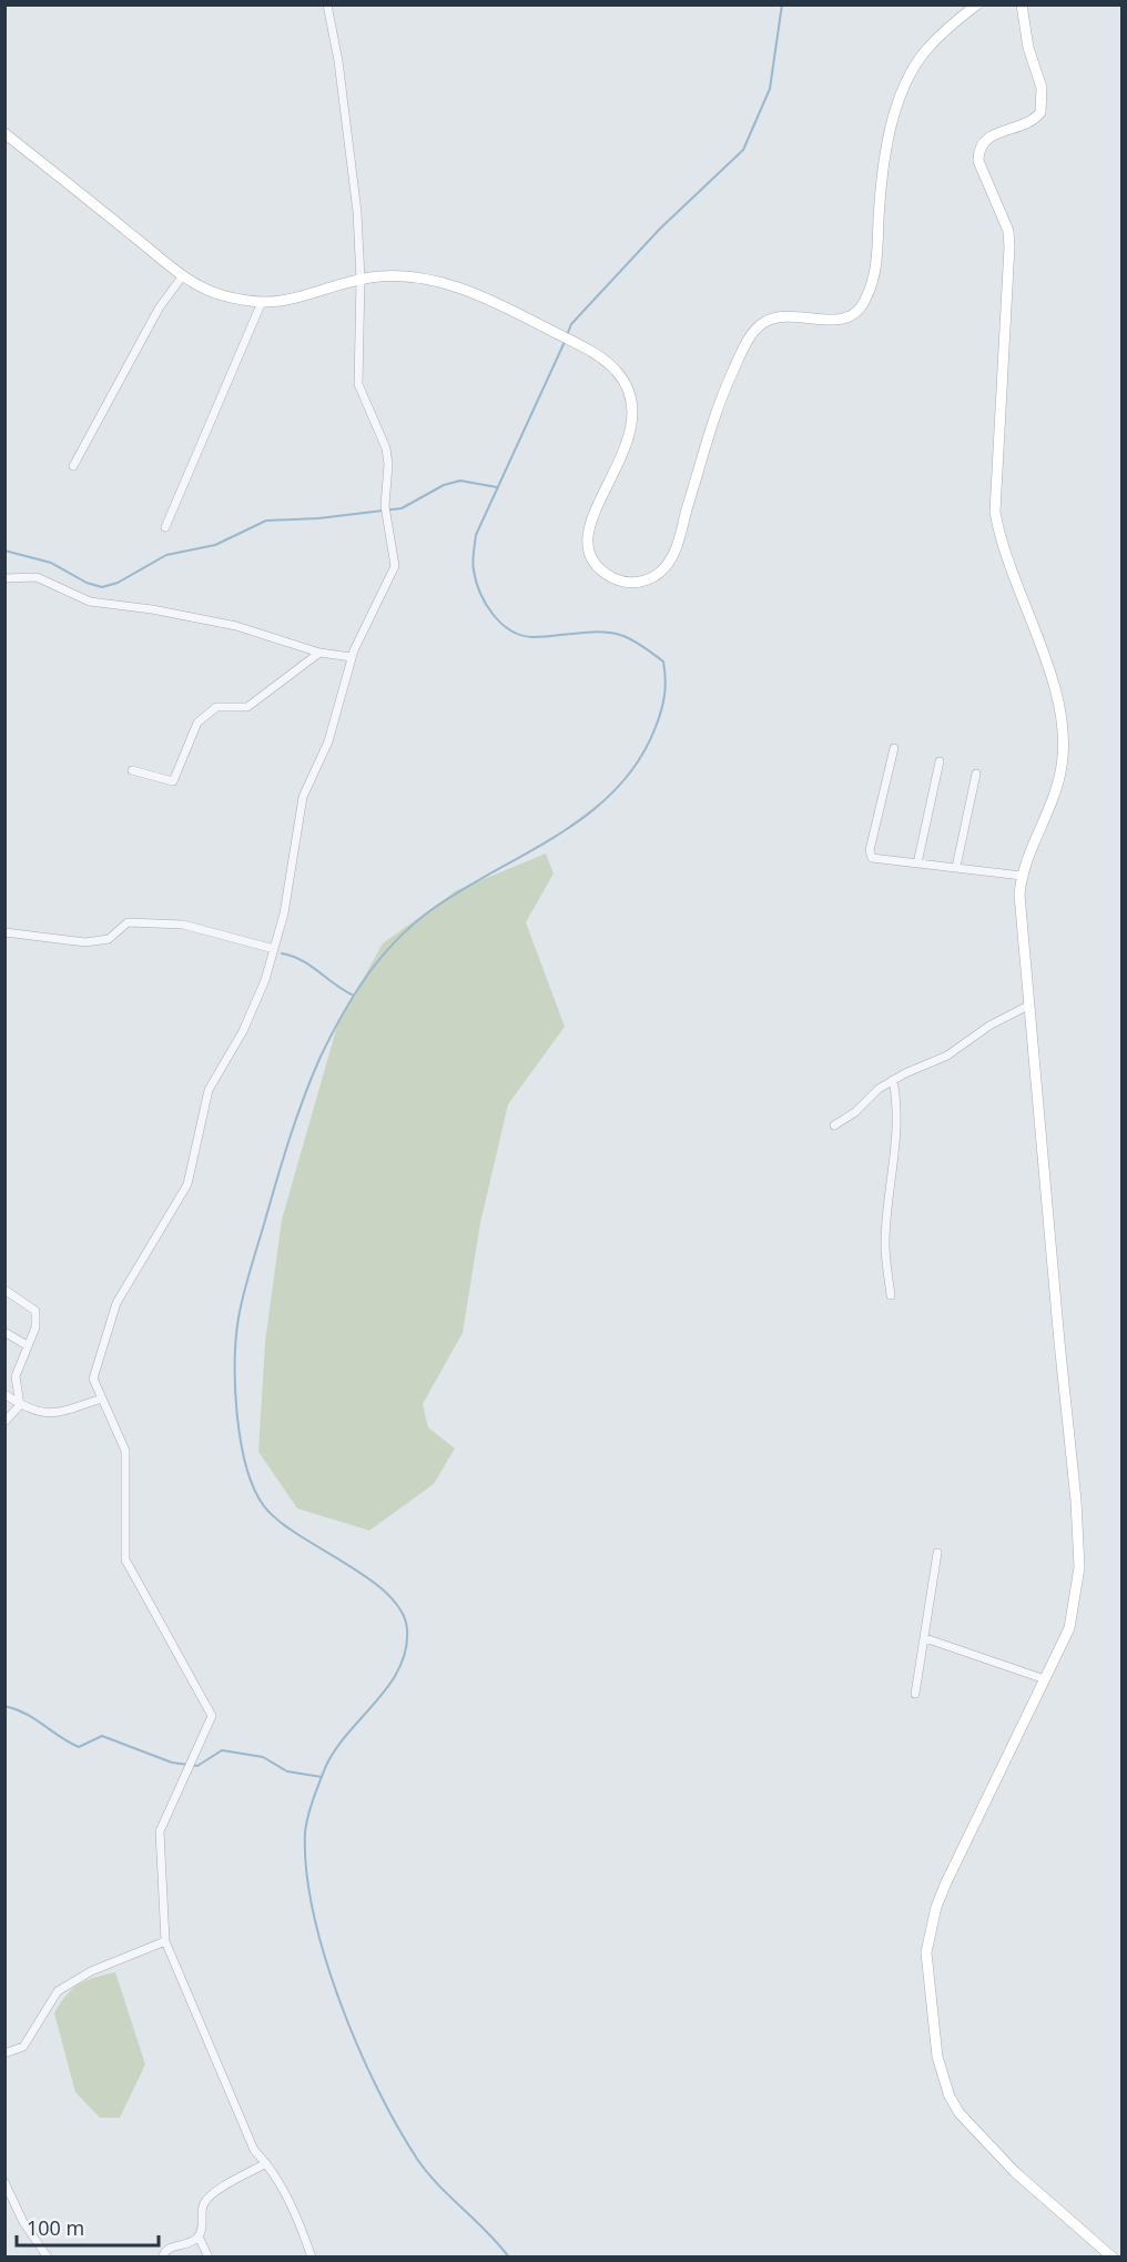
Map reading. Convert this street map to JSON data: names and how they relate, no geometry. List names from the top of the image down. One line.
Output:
{"scale_bar":"100 m"}
